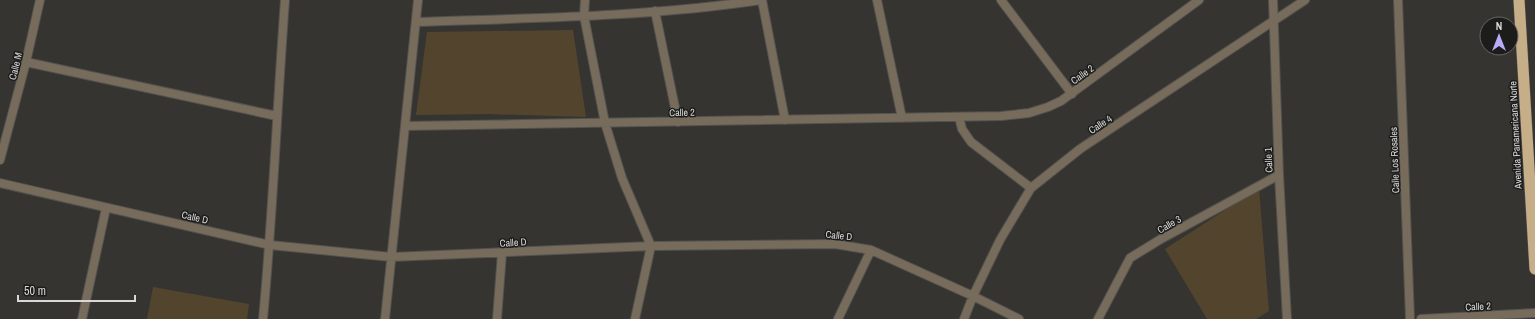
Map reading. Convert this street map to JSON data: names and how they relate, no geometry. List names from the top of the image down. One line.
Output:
{"streets":{"highway":["Avenida Panamericana Norte"],"street":["Calle M","Calle 2","Calle 4","Calle 1","Calle Los Rosales","Calle D","Calle 3"]},"crossings":[["Calle 4","Calle 1"],["Calle 4","Calle D"],["Calle 1","Calle 3"]],"scale_bar":"50 m","north":"top"}
